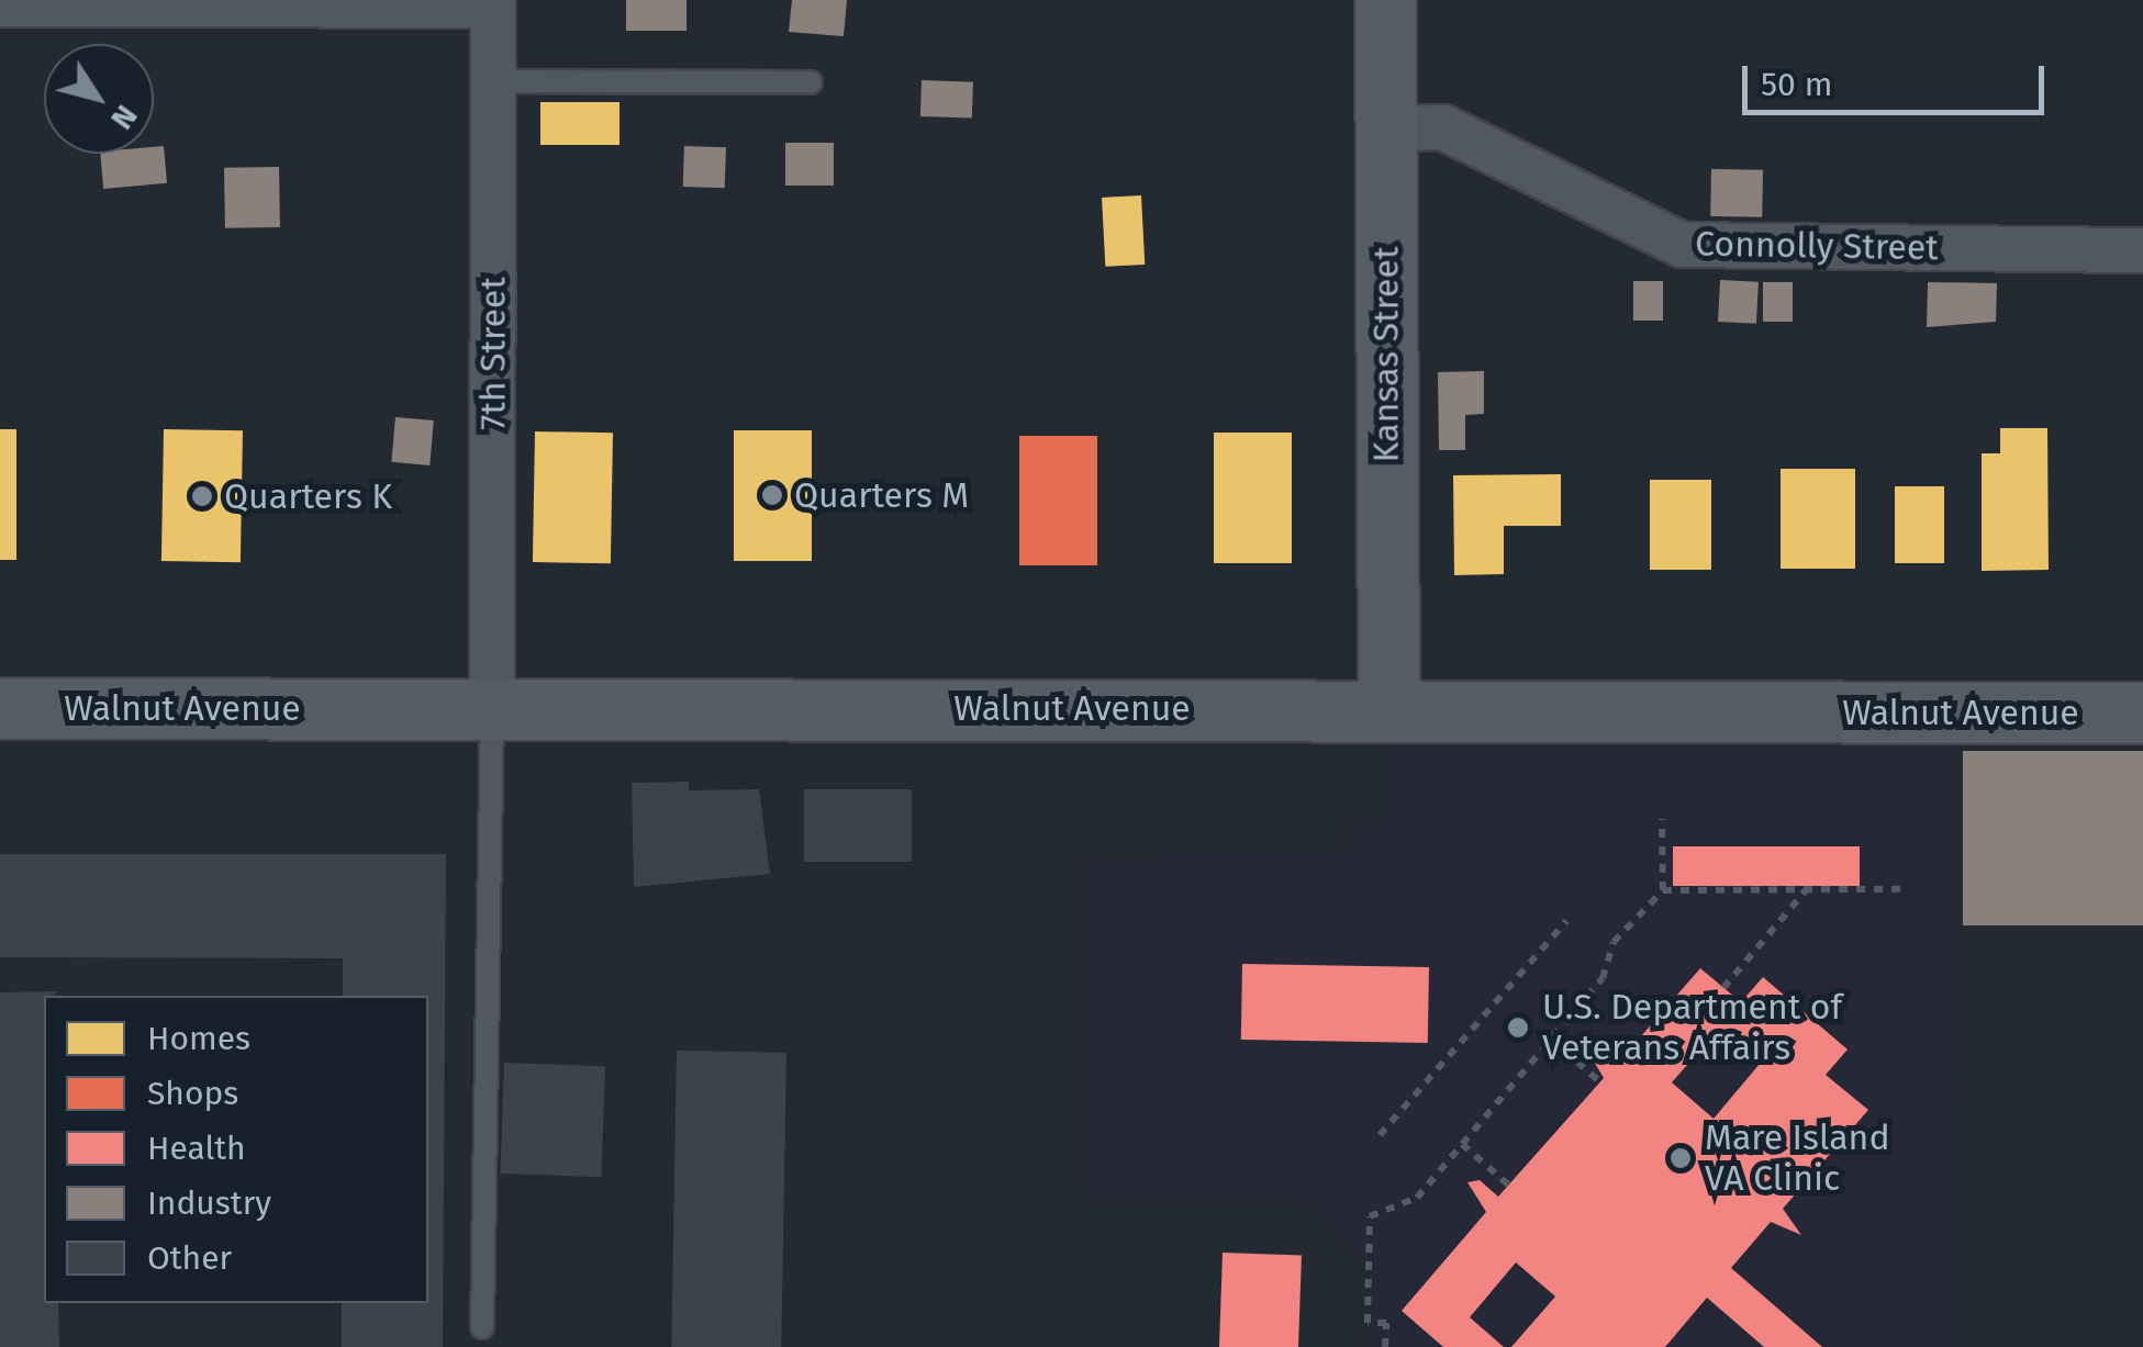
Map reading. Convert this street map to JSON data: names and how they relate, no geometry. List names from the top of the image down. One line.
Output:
{"streets":{"street":["Connolly Street","7th Street","Kansas Street","Walnut Avenue"]},"crossings":[["Connolly Street","Kansas Street"],["7th Street","Walnut Avenue"],["Kansas Street","Walnut Avenue"]],"places":["Quarters M","Quarters K","U.S. Department of Veterans Affairs","Mare Island VA Clinic"],"legend":["Homes","Shops","Health","Industry","Other"],"scale_bar":"50 m","north":"bottom right"}
